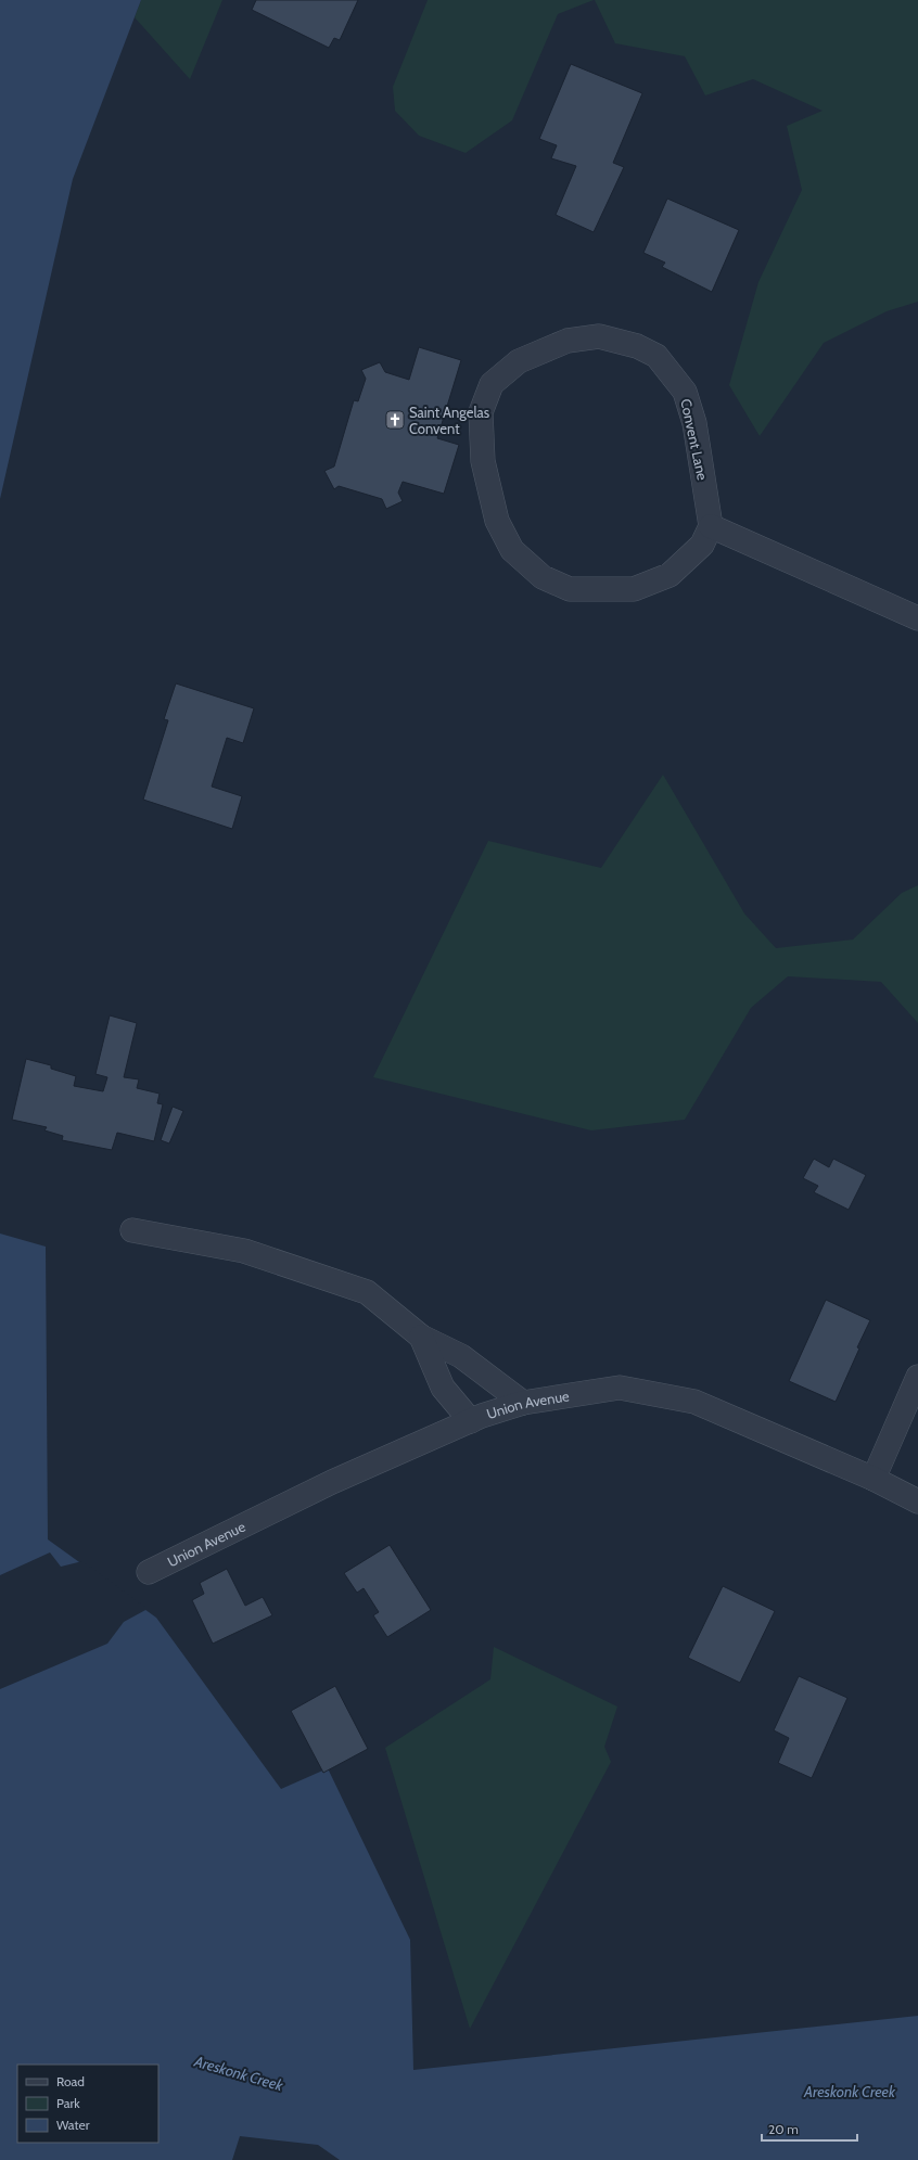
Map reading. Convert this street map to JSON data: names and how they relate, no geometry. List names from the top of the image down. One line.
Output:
{"streets":{"street":["Convent Lane","Union Avenue"]},"water":["Areskonk Creek"],"places":{"church":["Saint Angelas Convent"]},"legend":["Road","Park","Water"],"scale_bar":"20 m"}
